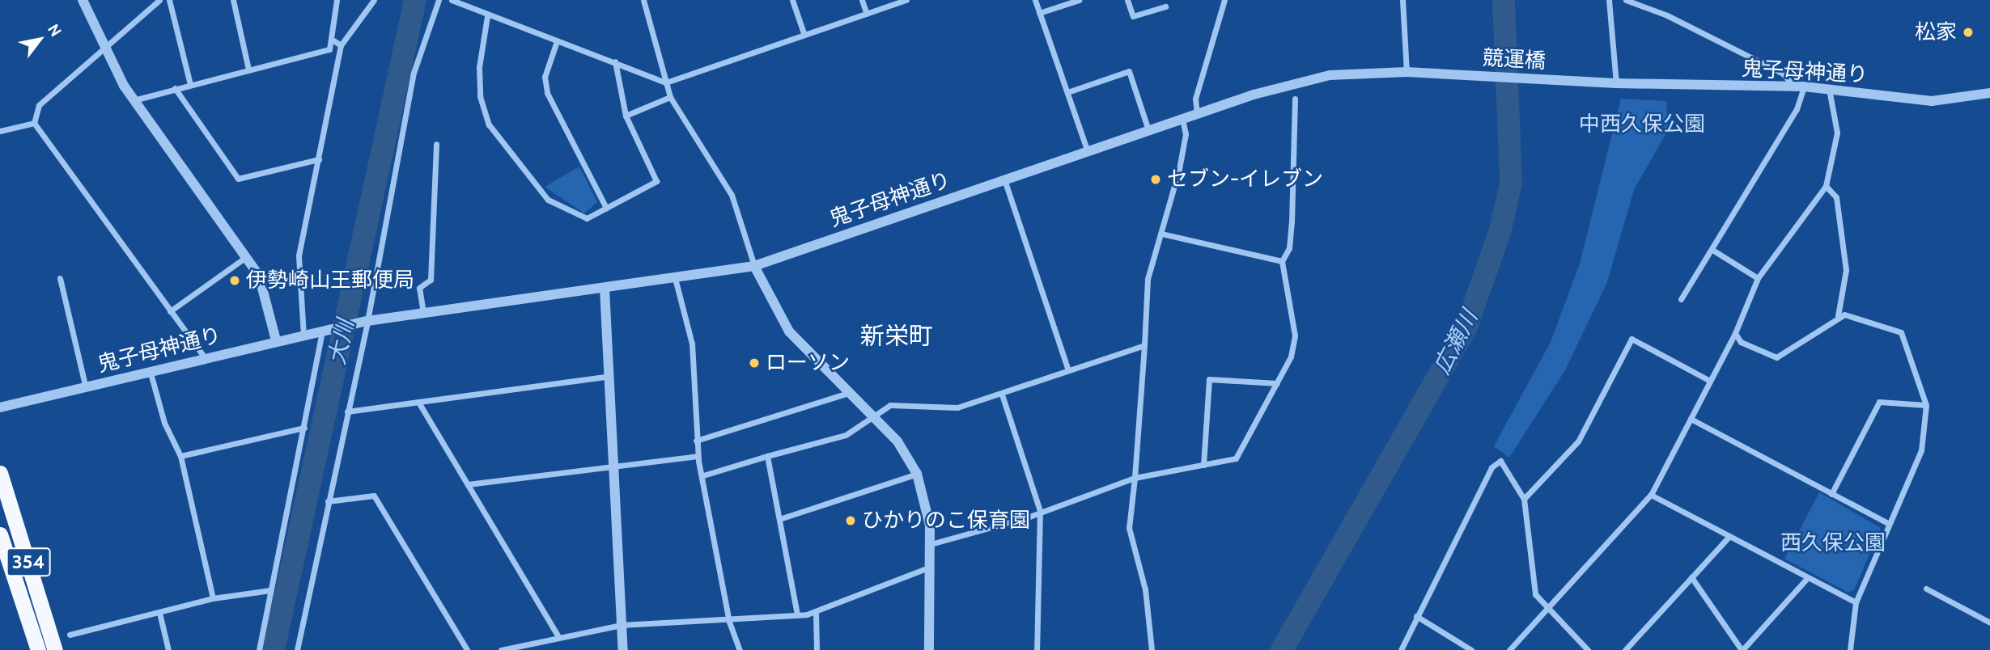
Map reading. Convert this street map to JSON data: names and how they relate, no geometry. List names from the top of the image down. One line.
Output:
{"streets":{"highway":["354"],"street":["競運橋","鬼子母神通り"]},"crossings":[["競運橋","鬼子母神通り"]],"districts":["新栄町"],"water":["大川","広瀬川"],"parks":["中西久保公園","西久保公園"],"places":["松家","セブン-イレブン","伊勢崎山王郵便局","ローソン","ひかりのこ保育園"],"north":"top right"}
